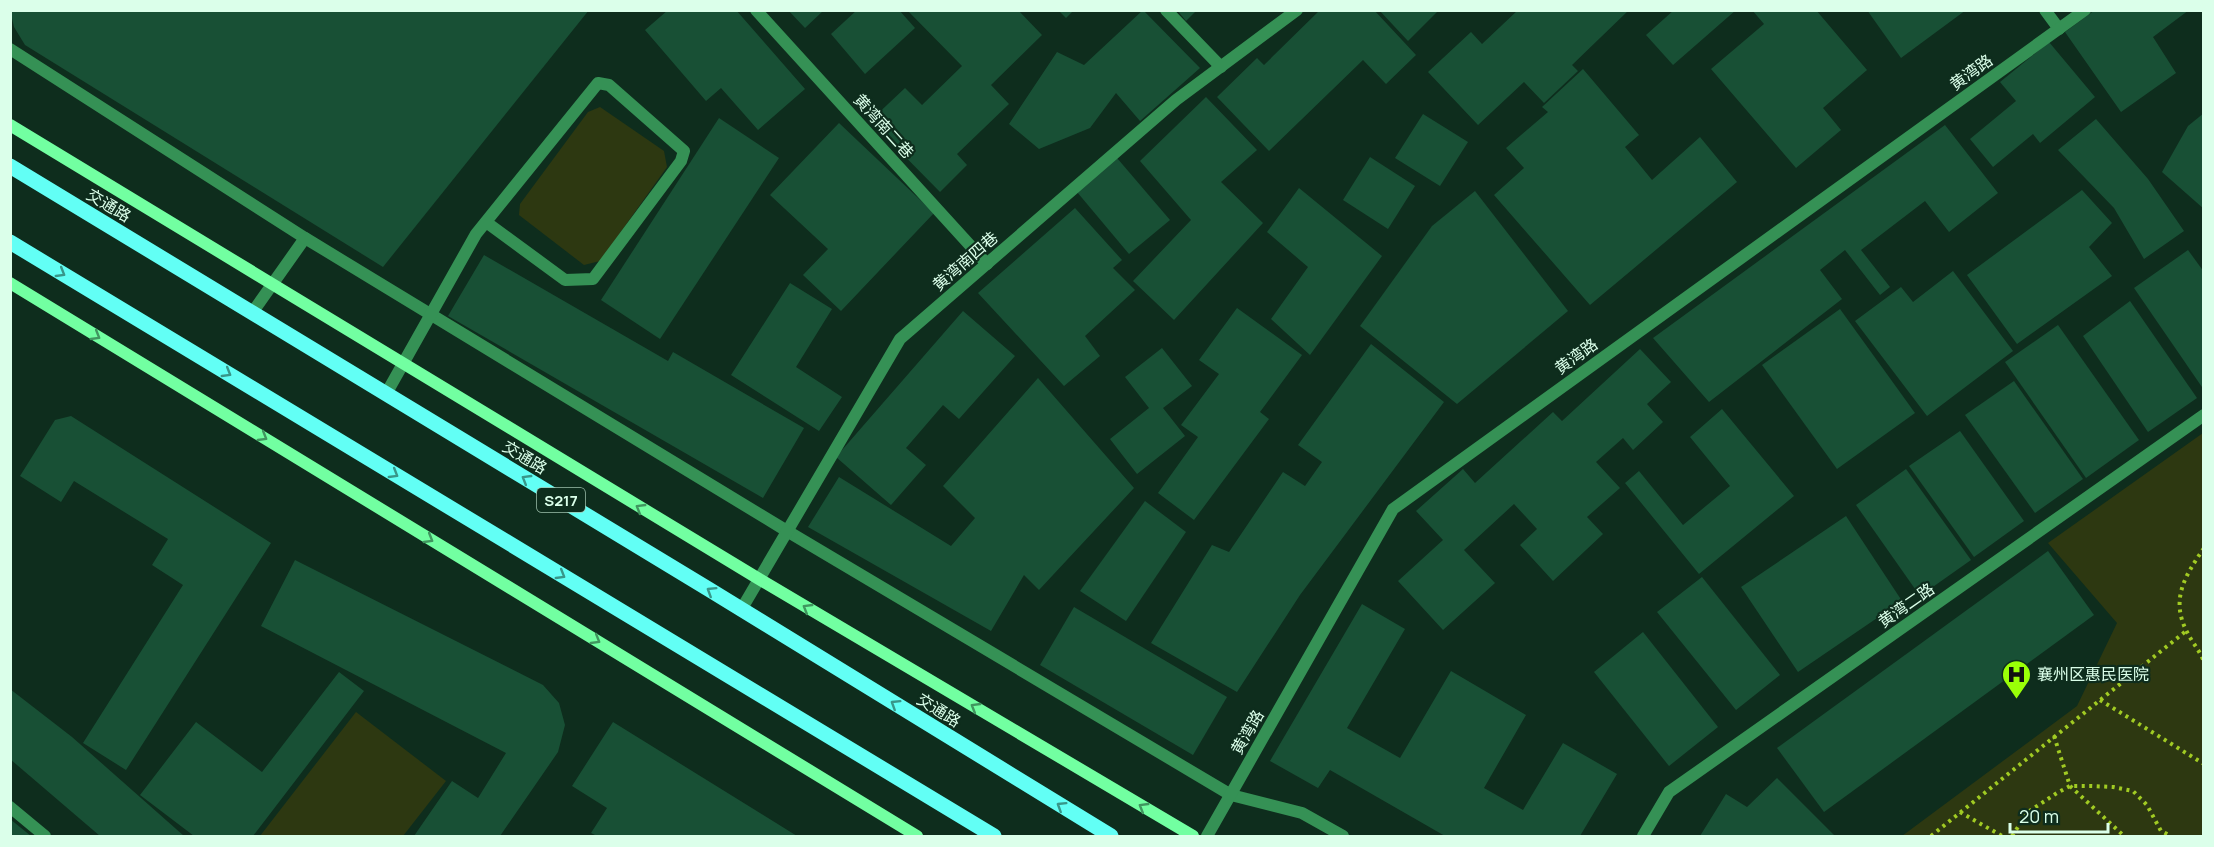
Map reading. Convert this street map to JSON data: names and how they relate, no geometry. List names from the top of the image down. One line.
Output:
{"streets":{"main road":["交通路","S217"],"street":["黄湾路","黄湾南二巷","黄湾南四巷","黄湾二路"]},"crossings":[["黄湾南二巷","黄湾南四巷"],["交通路","黄湾南四巷"]],"places":{"hospital":["襄州区惠民医院"]},"scale_bar":"20 m"}
